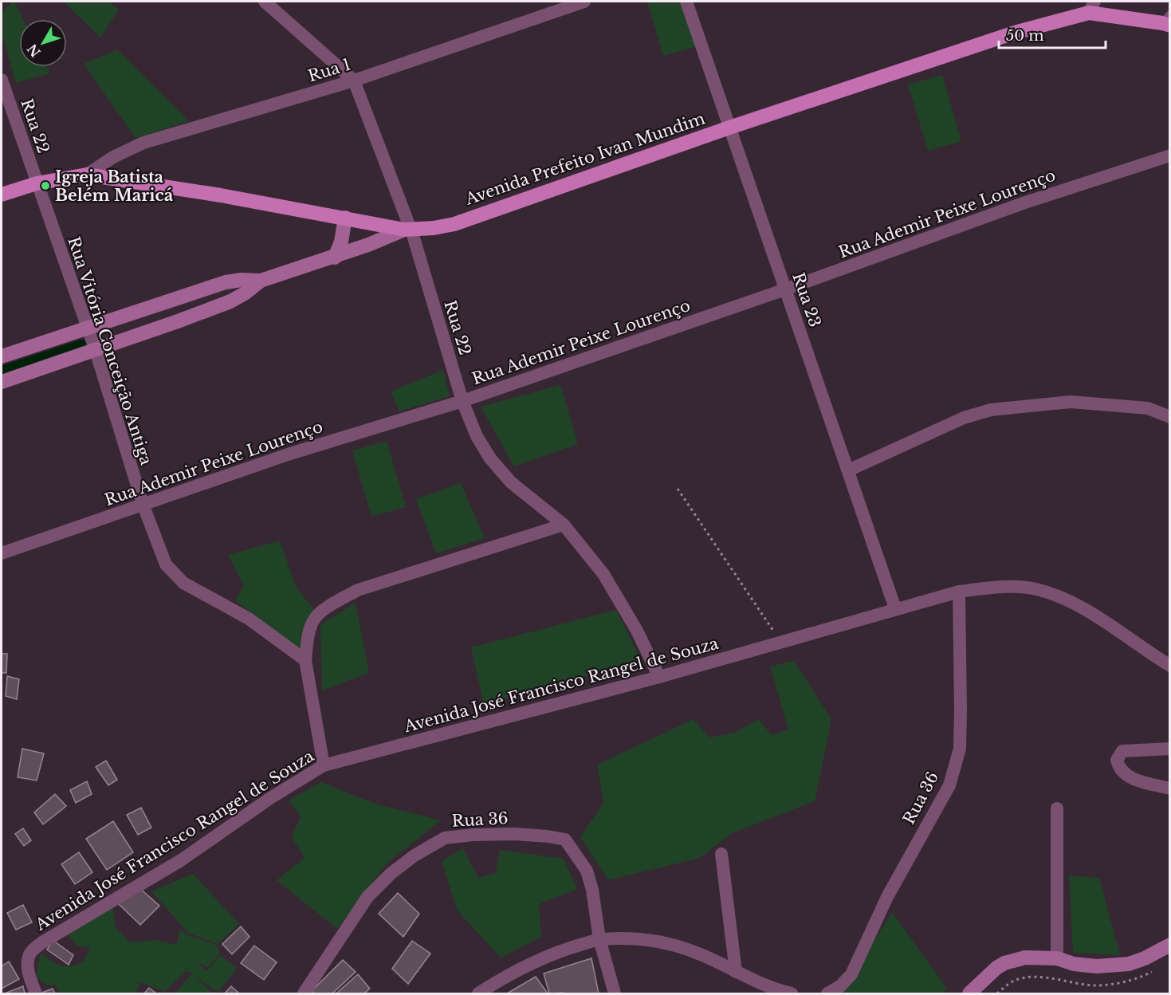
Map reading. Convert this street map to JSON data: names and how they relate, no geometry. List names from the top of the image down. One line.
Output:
{"streets":{"main road":["Avenida Prefeito Ivan Mundim"],"street":["Rua 1","Rua 22","Rua Ademir Peixe Lourenço","Rua 23","Rua Vitória Conceição Antiga","Avenida José Francisco Rangel de Souza","Rua 36"]},"crossings":[["Rua 1","Rua 22"],["Rua 1","Avenida Prefeito Ivan Mundim"],["Rua 22","Avenida Prefeito Ivan Mundim"],["Rua 22","Rua Ademir Peixe Lourenço"],["Rua 22","Rua Vitória Conceição Antiga"],["Rua 22","Avenida José Francisco Rangel de Souza"],["Avenida Prefeito Ivan Mundim","Rua 23"],["Avenida Prefeito Ivan Mundim","Rua Vitória Conceição Antiga"],["Rua Ademir Peixe Lourenço","Rua 23"],["Rua Ademir Peixe Lourenço","Rua Vitória Conceição Antiga"],["Rua 23","Avenida José Francisco Rangel de Souza"],["Avenida José Francisco Rangel de Souza","Rua 36"]],"places":["Igreja Batista Belém Maricá"],"scale_bar":"50 m","north":"bottom left"}
